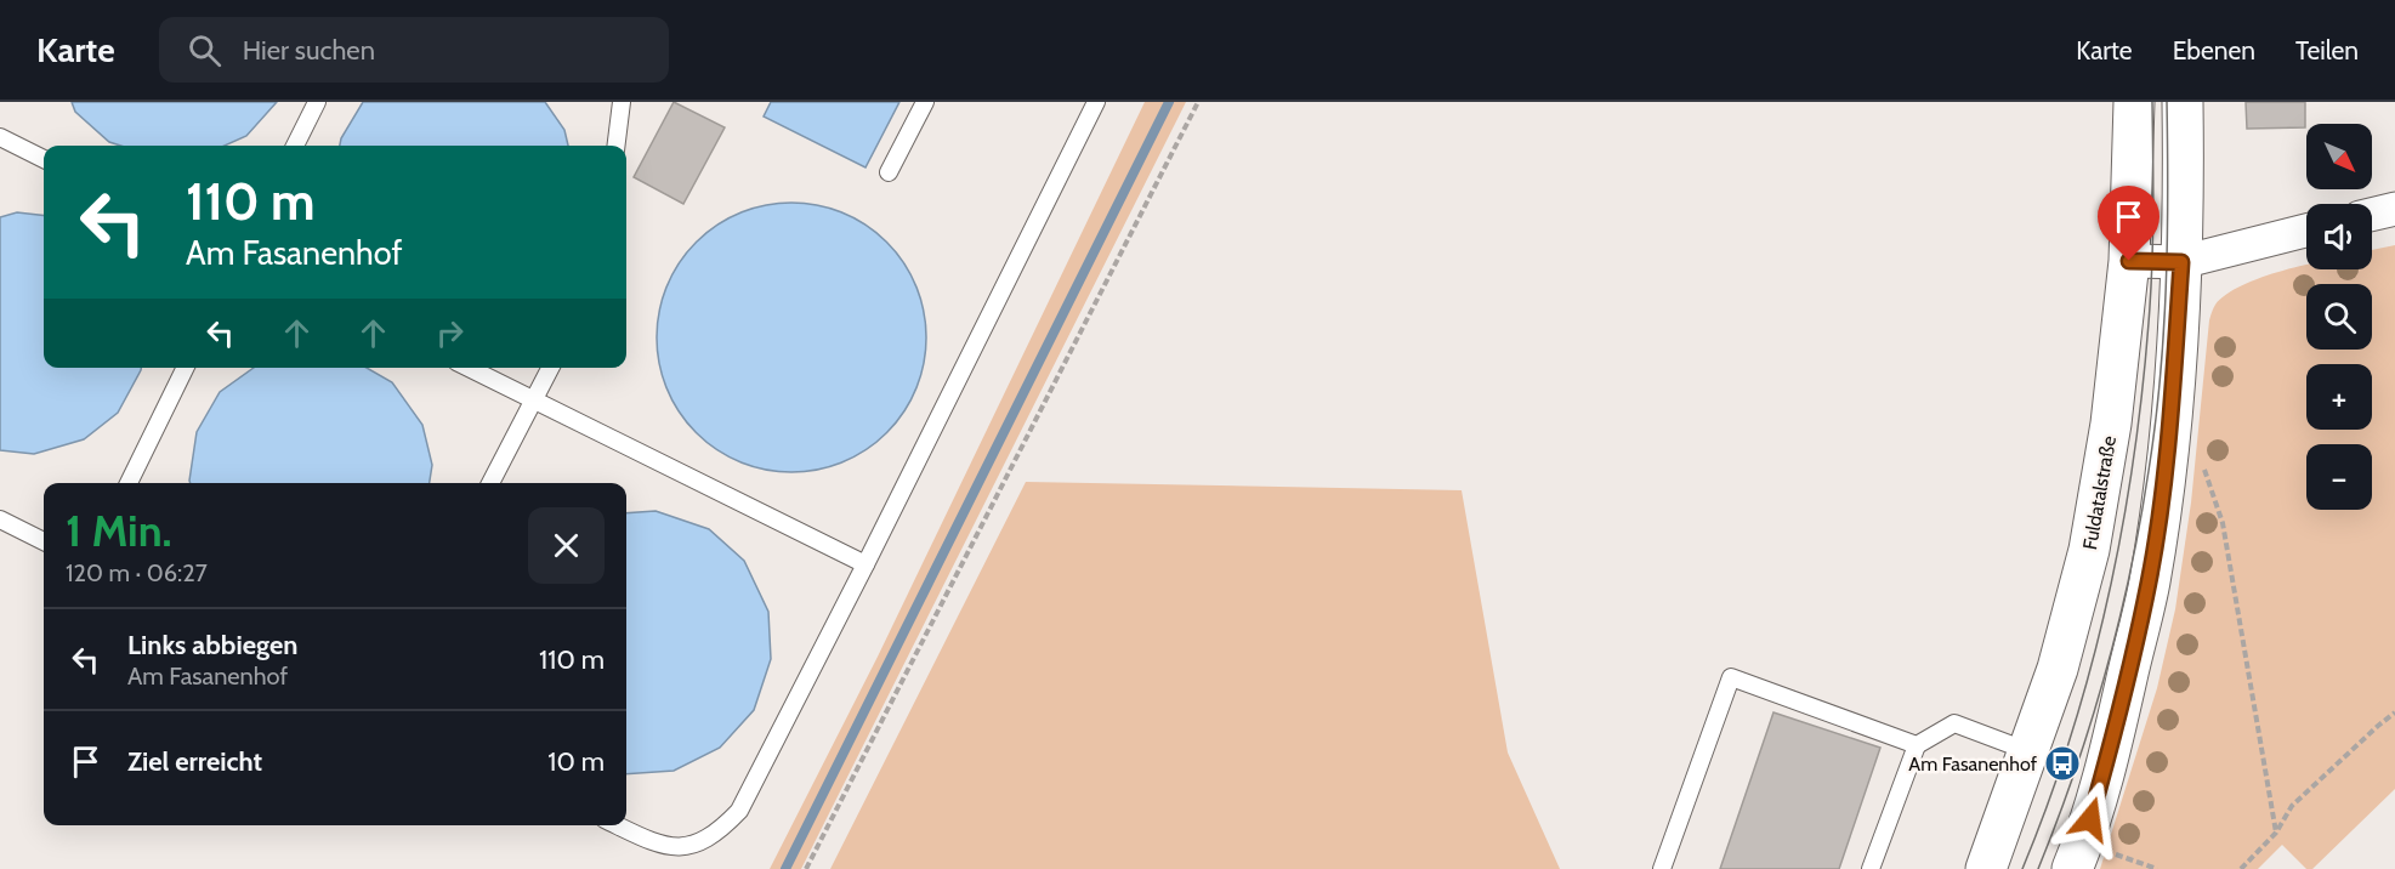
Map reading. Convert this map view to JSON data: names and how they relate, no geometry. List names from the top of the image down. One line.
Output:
{"streets":{"main road":["Fuldatalstraße"]},"places":{"bus stop":["Am Fasanenhof"]},"north":"bottom right","page":{"header":"Karte","search":"Hier suchen","nav":["Karte","Ebenen","Teilen"],"map_buttons":["+","−"],"turn":["110 m","Am Fasanenhof"],"heading":["1 Min.","120 m · 06:27"],"list":[{"name":"Links abbiegen","note":"Am Fasanenhof","value":"110 m"},{"name":"Ziel erreicht","value":"10 m"}]}}
